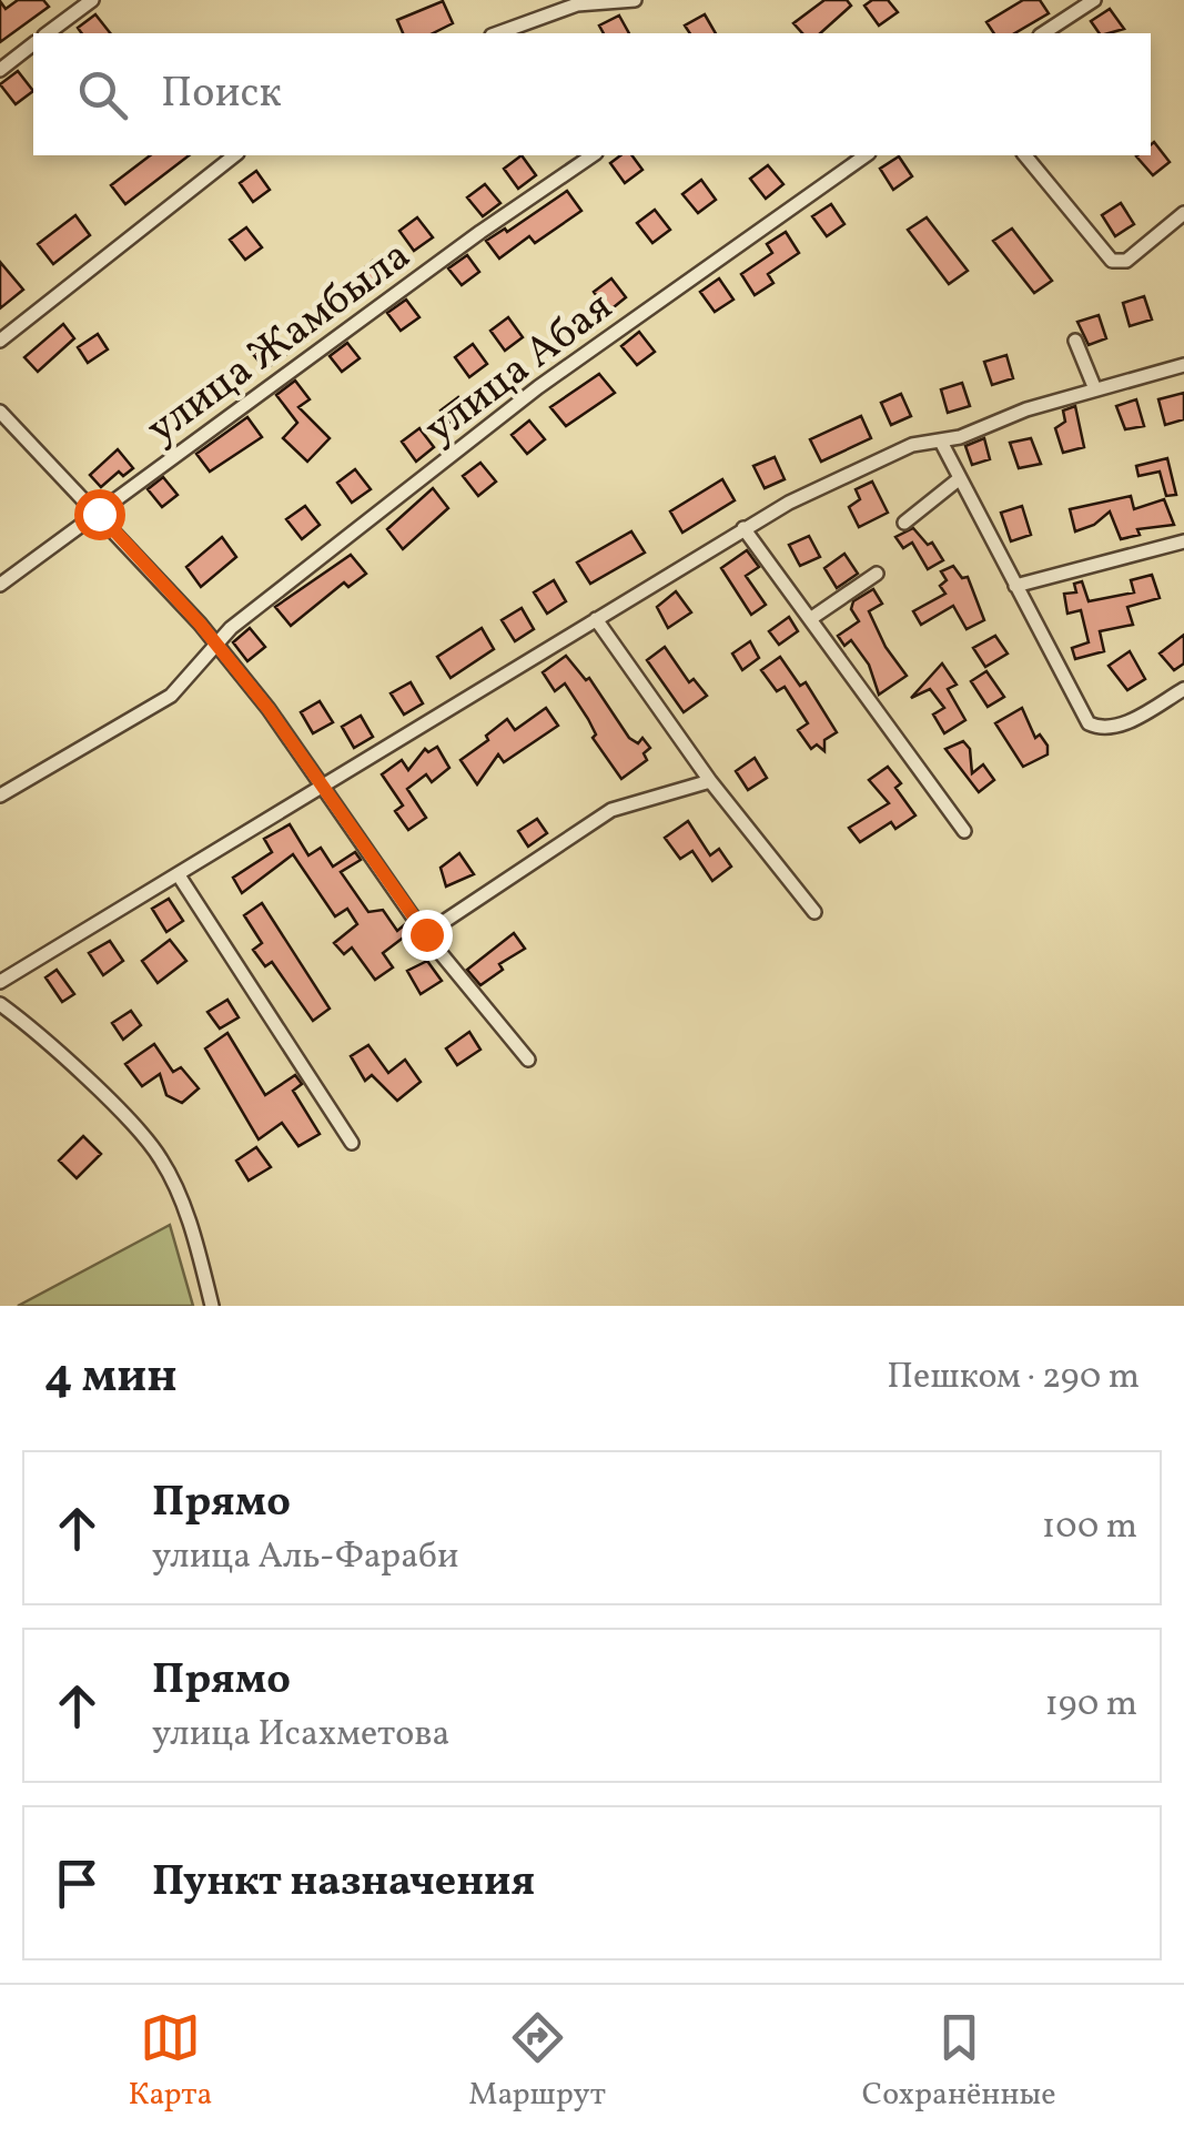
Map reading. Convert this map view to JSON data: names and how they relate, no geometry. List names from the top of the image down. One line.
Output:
{"streets":{"street":["улица Жамбыла","улица Абая"]},"page":{"search":"Поиск","heading":["4 мин","Пешком · 290 m"],"list":[["Прямо","улица Аль-Фараби","100 m"],["Прямо","улица Исахметова","190 m"],"Пункт назначения"],"nav":["Карта","Маршрут","Сохранённые"]}}
